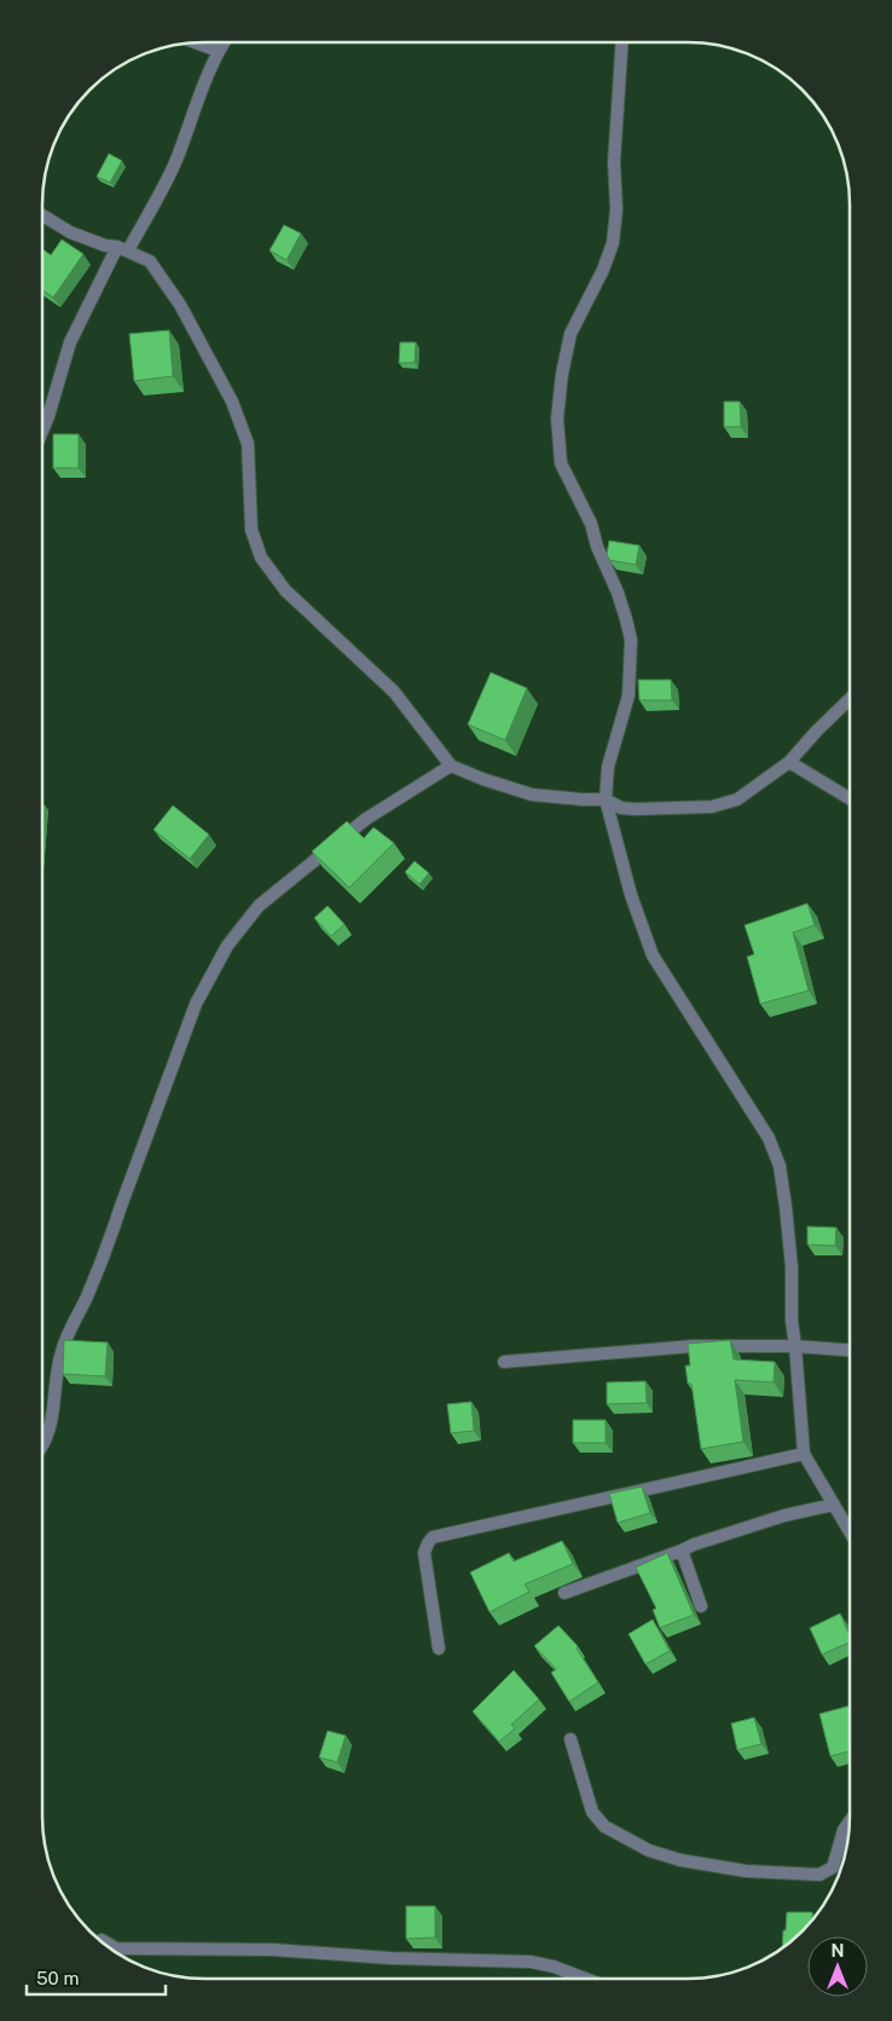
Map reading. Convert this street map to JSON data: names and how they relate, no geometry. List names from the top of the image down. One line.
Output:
{"scale_bar":"50 m","north":"top"}
